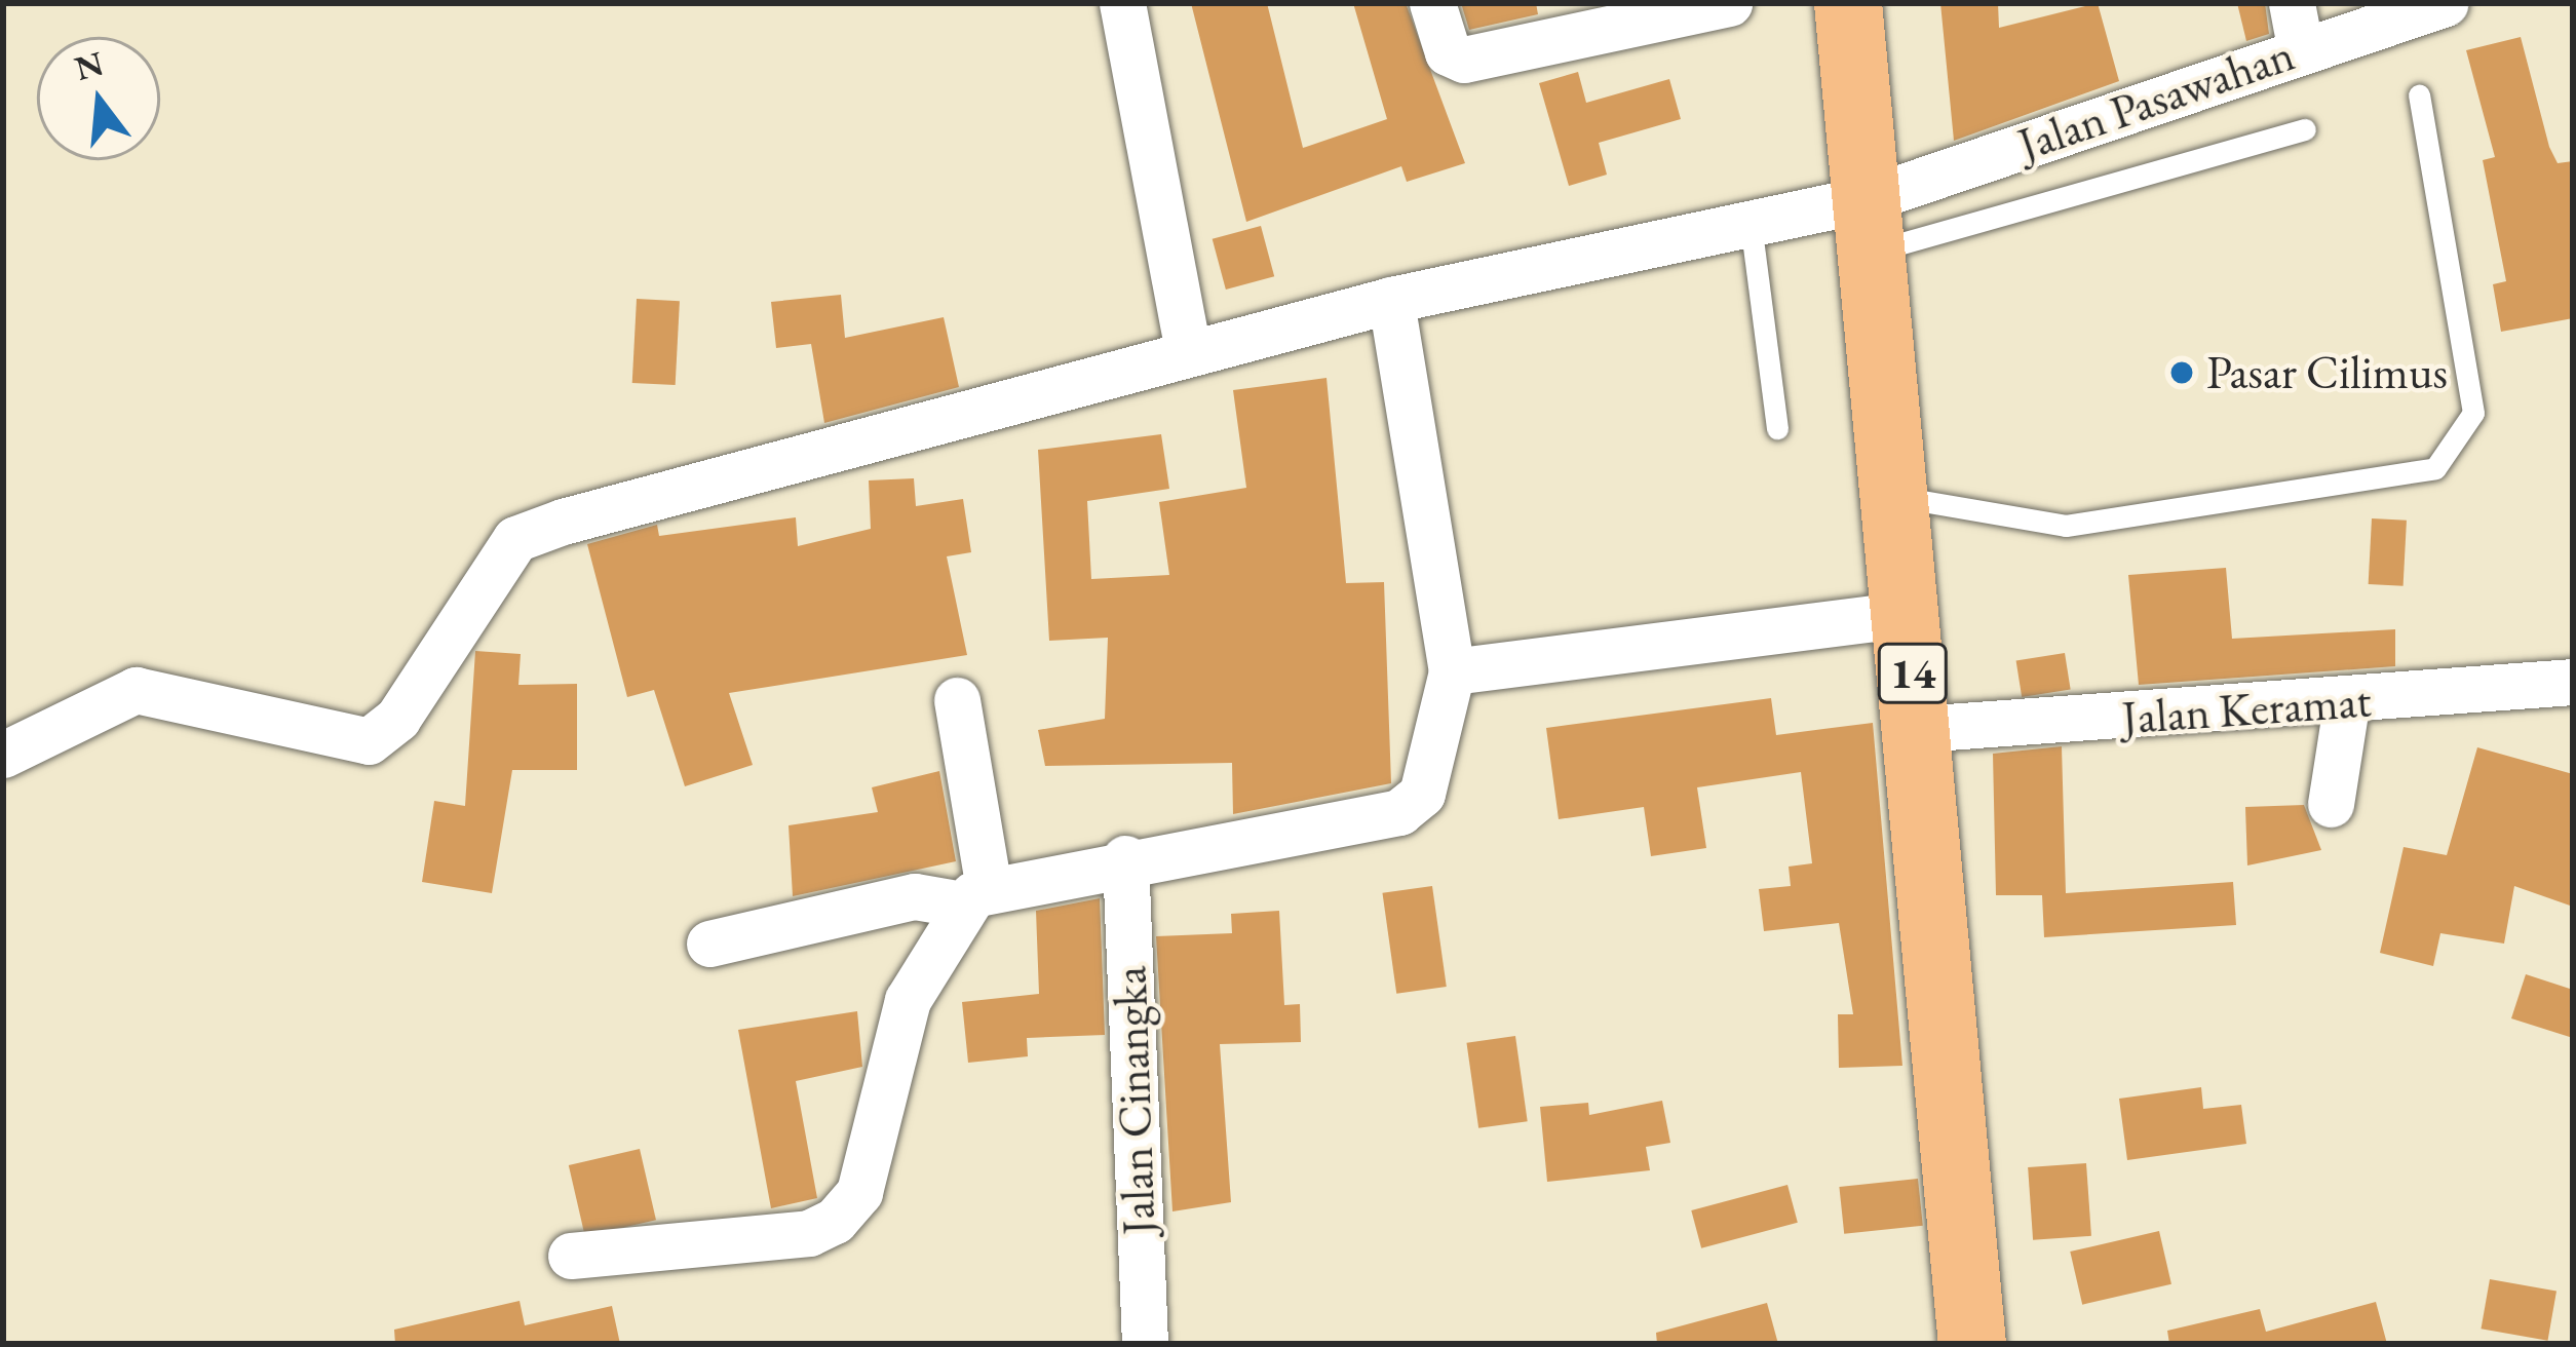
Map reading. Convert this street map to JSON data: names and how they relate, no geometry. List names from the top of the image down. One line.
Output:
{"streets":{"highway":["14"],"street":["Jalan Pasawahan","Jalan Keramat","Jalan Cinangka"]},"crossings":[["Jalan Pasawahan","14"],["14","Jalan Keramat"]],"places":["Pasar Cilimus"],"north":"top"}
